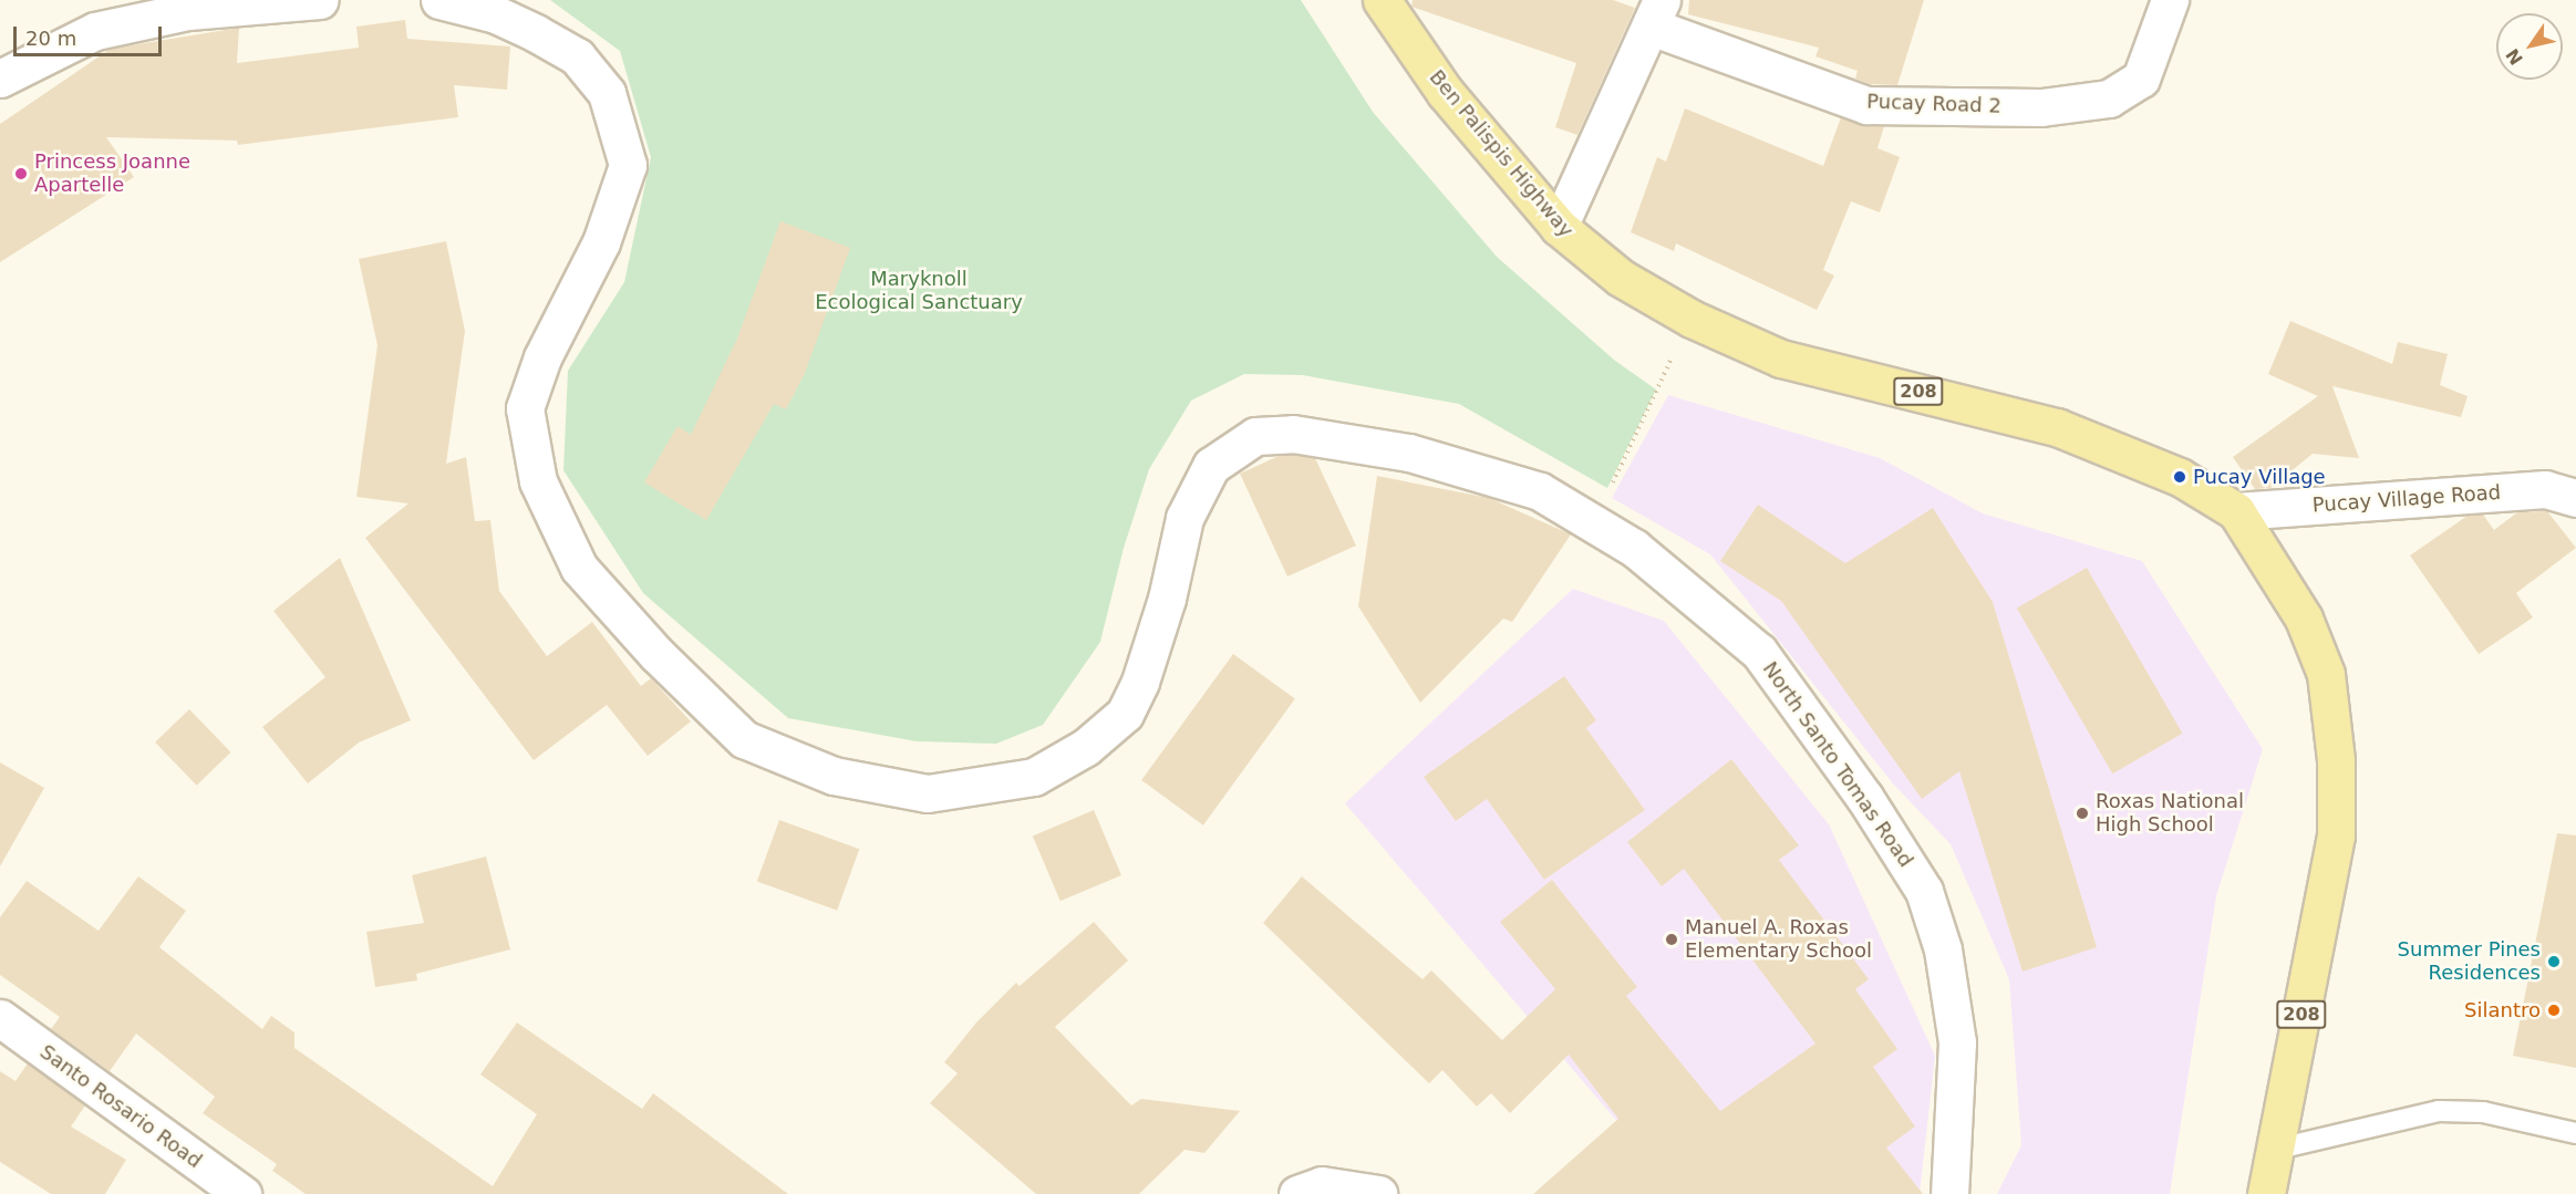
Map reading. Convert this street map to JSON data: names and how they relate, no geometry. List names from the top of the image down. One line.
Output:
{"streets":{"main road":["Ben Palispis Highway","208"],"street":["Pucay Road 2","Pucay Village Road","North Santo Tomas Road","Santo Rosario Road"]},"crossings":[["Ben Palispis Highway","Pucay Village Road"]],"parks":["Maryknoll Ecological Sanctuary"],"places":["Princess Joanne Apartelle","Pucay Village","Roxas National High School","Manuel A. Roxas Elementary School","Summer Pines Residences","Silantro"],"scale_bar":"20 m","north":"bottom left"}
